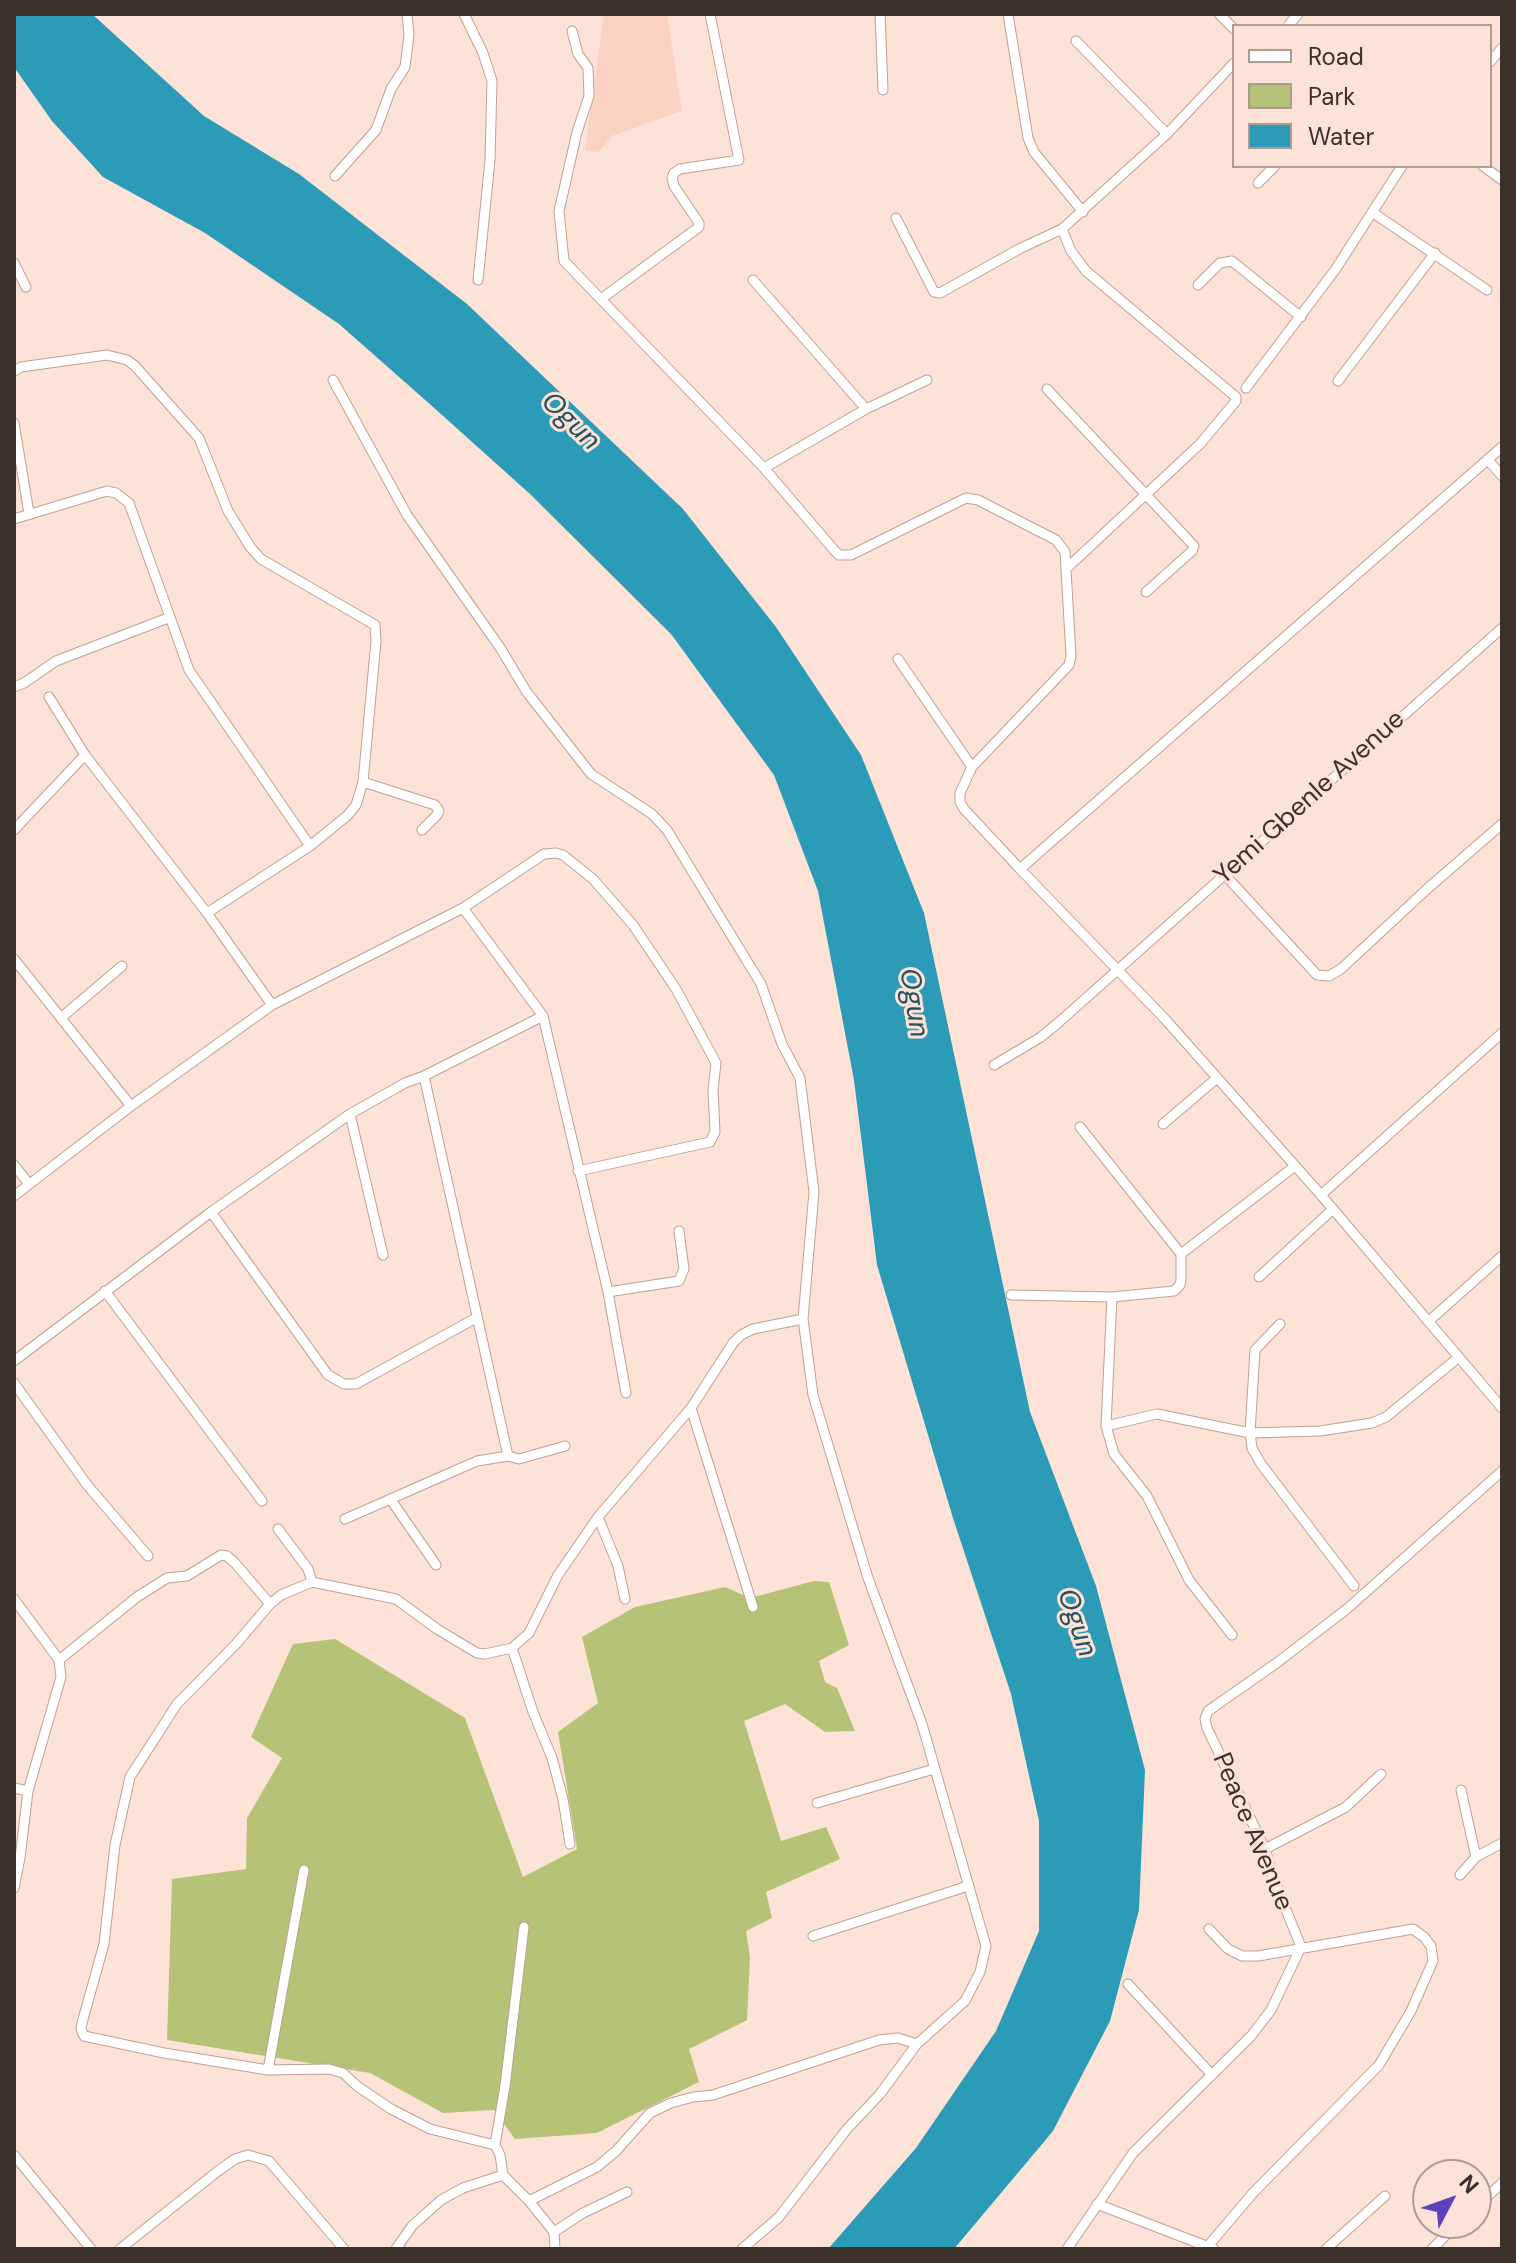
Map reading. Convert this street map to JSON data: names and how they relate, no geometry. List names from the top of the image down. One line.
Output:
{"streets":{"street":["Yemi Gbenle Avenue","Peace Avenue"]},"water":["Ogun"],"legend":["Road","Park","Water"],"north":"top right"}
